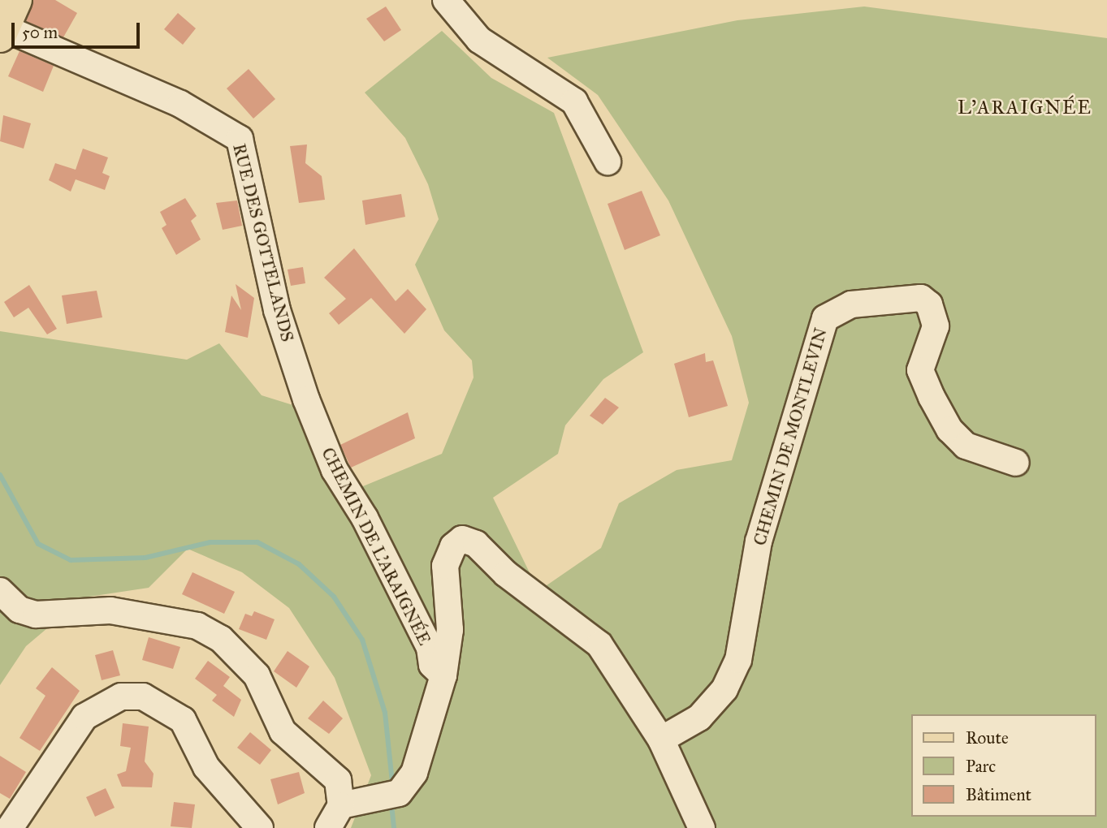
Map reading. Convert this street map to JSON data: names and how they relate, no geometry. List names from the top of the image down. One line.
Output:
{"streets":{"street":["RUE DES GOTTELANDS","CHEMIN DE MONTLEVIN","CHEMIN DE L'ARAIGNÉE"]},"crossings":[["RUE DES GOTTELANDS","CHEMIN DE L'ARAIGNÉE"]],"districts":["L'ARAIGNÉE"],"legend":["Route","Parc","Bâtiment"],"scale_bar":"50 m"}
